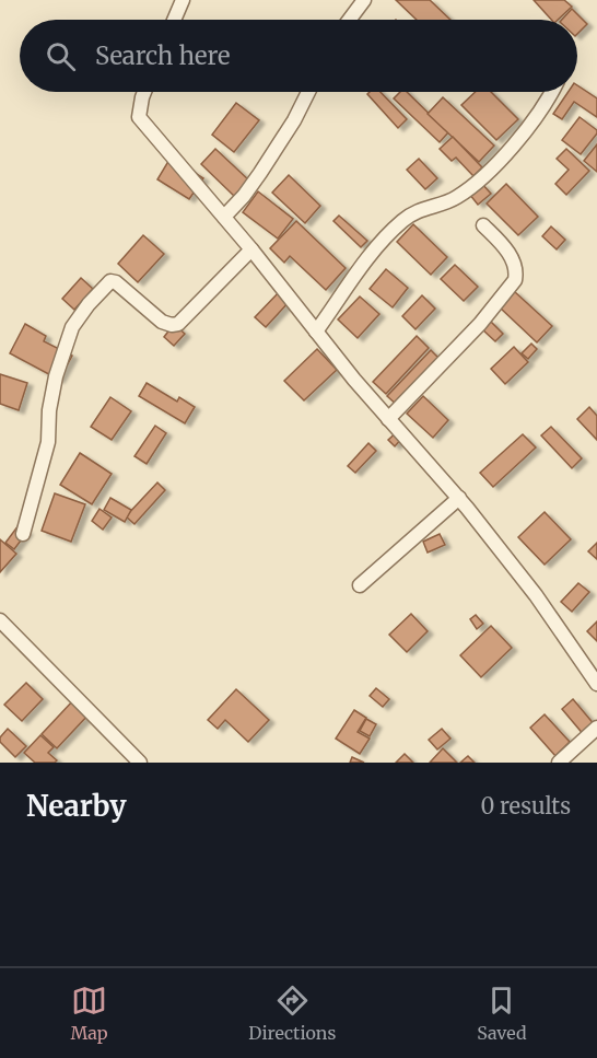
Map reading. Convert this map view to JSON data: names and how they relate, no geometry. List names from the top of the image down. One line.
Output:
{"page":{"search":"Search here","heading":["Nearby","0 results"],"nav":["Map","Directions","Saved"]}}
